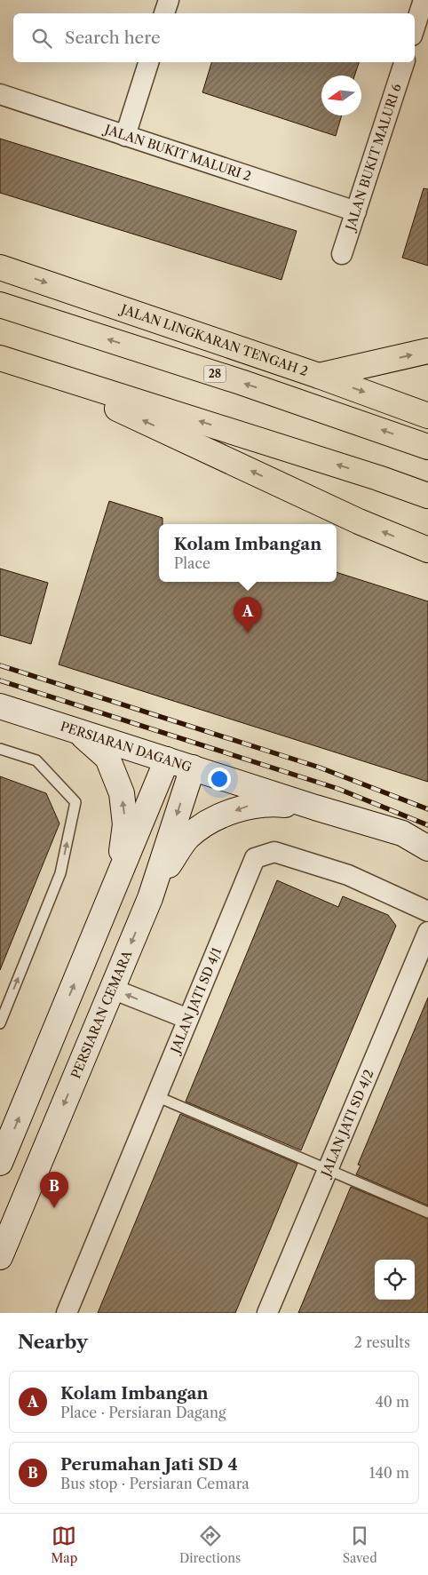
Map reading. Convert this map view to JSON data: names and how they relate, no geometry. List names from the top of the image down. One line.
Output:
{"streets":{"highway":["JALAN LINGKARAN TENGAH 2","28"],"main road":["PERSIARAN DAGANG","PERSIARAN CEMARA"],"street":["JALAN BUKIT MALURI 2","JALAN BUKIT MALURI 6","JALAN JATI SD 4/1","JALAN JATI SD 4/2"]},"crossings":[["JALAN BUKIT MALURI 2","JALAN BUKIT MALURI 6"],["PERSIARAN DAGANG","PERSIARAN CEMARA"]],"north":"left","page":{"search":"Search here","popup":["Kolam Imbangan","Place"],"pins":["A","B"],"heading":["Nearby","2 results"],"list":[{"mark":"A","name":"Kolam Imbangan","note":"Place · Persiaran Dagang","value":"40 m"},{"mark":"B","name":"Perumahan Jati SD 4","note":"Bus stop · Persiaran Cemara","value":"140 m"}],"nav":["Map","Directions","Saved"]}}
